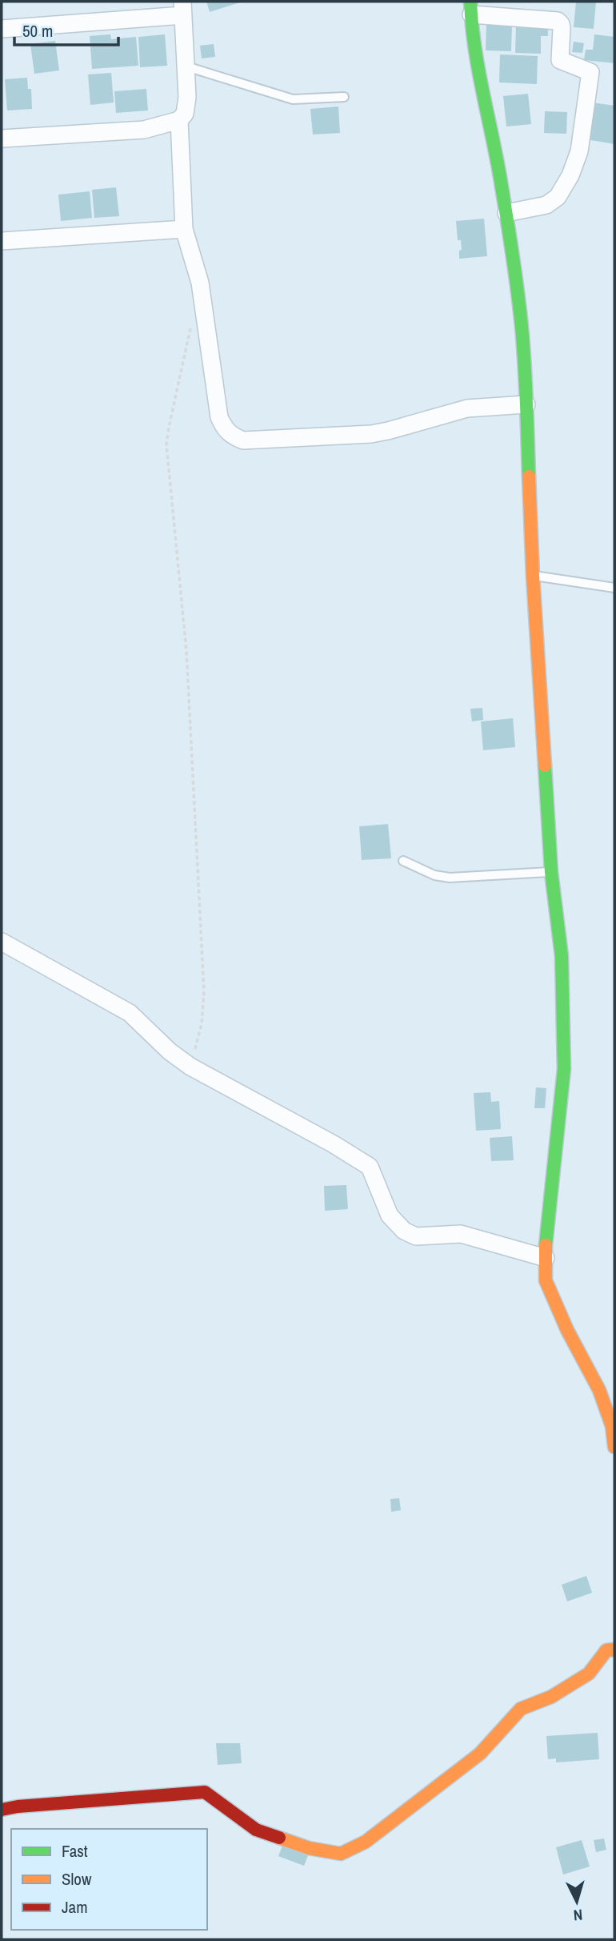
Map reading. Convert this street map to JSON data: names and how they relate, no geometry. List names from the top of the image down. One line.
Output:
{"legend":["Fast","Slow","Jam"],"scale_bar":"50 m","north":"bottom"}
